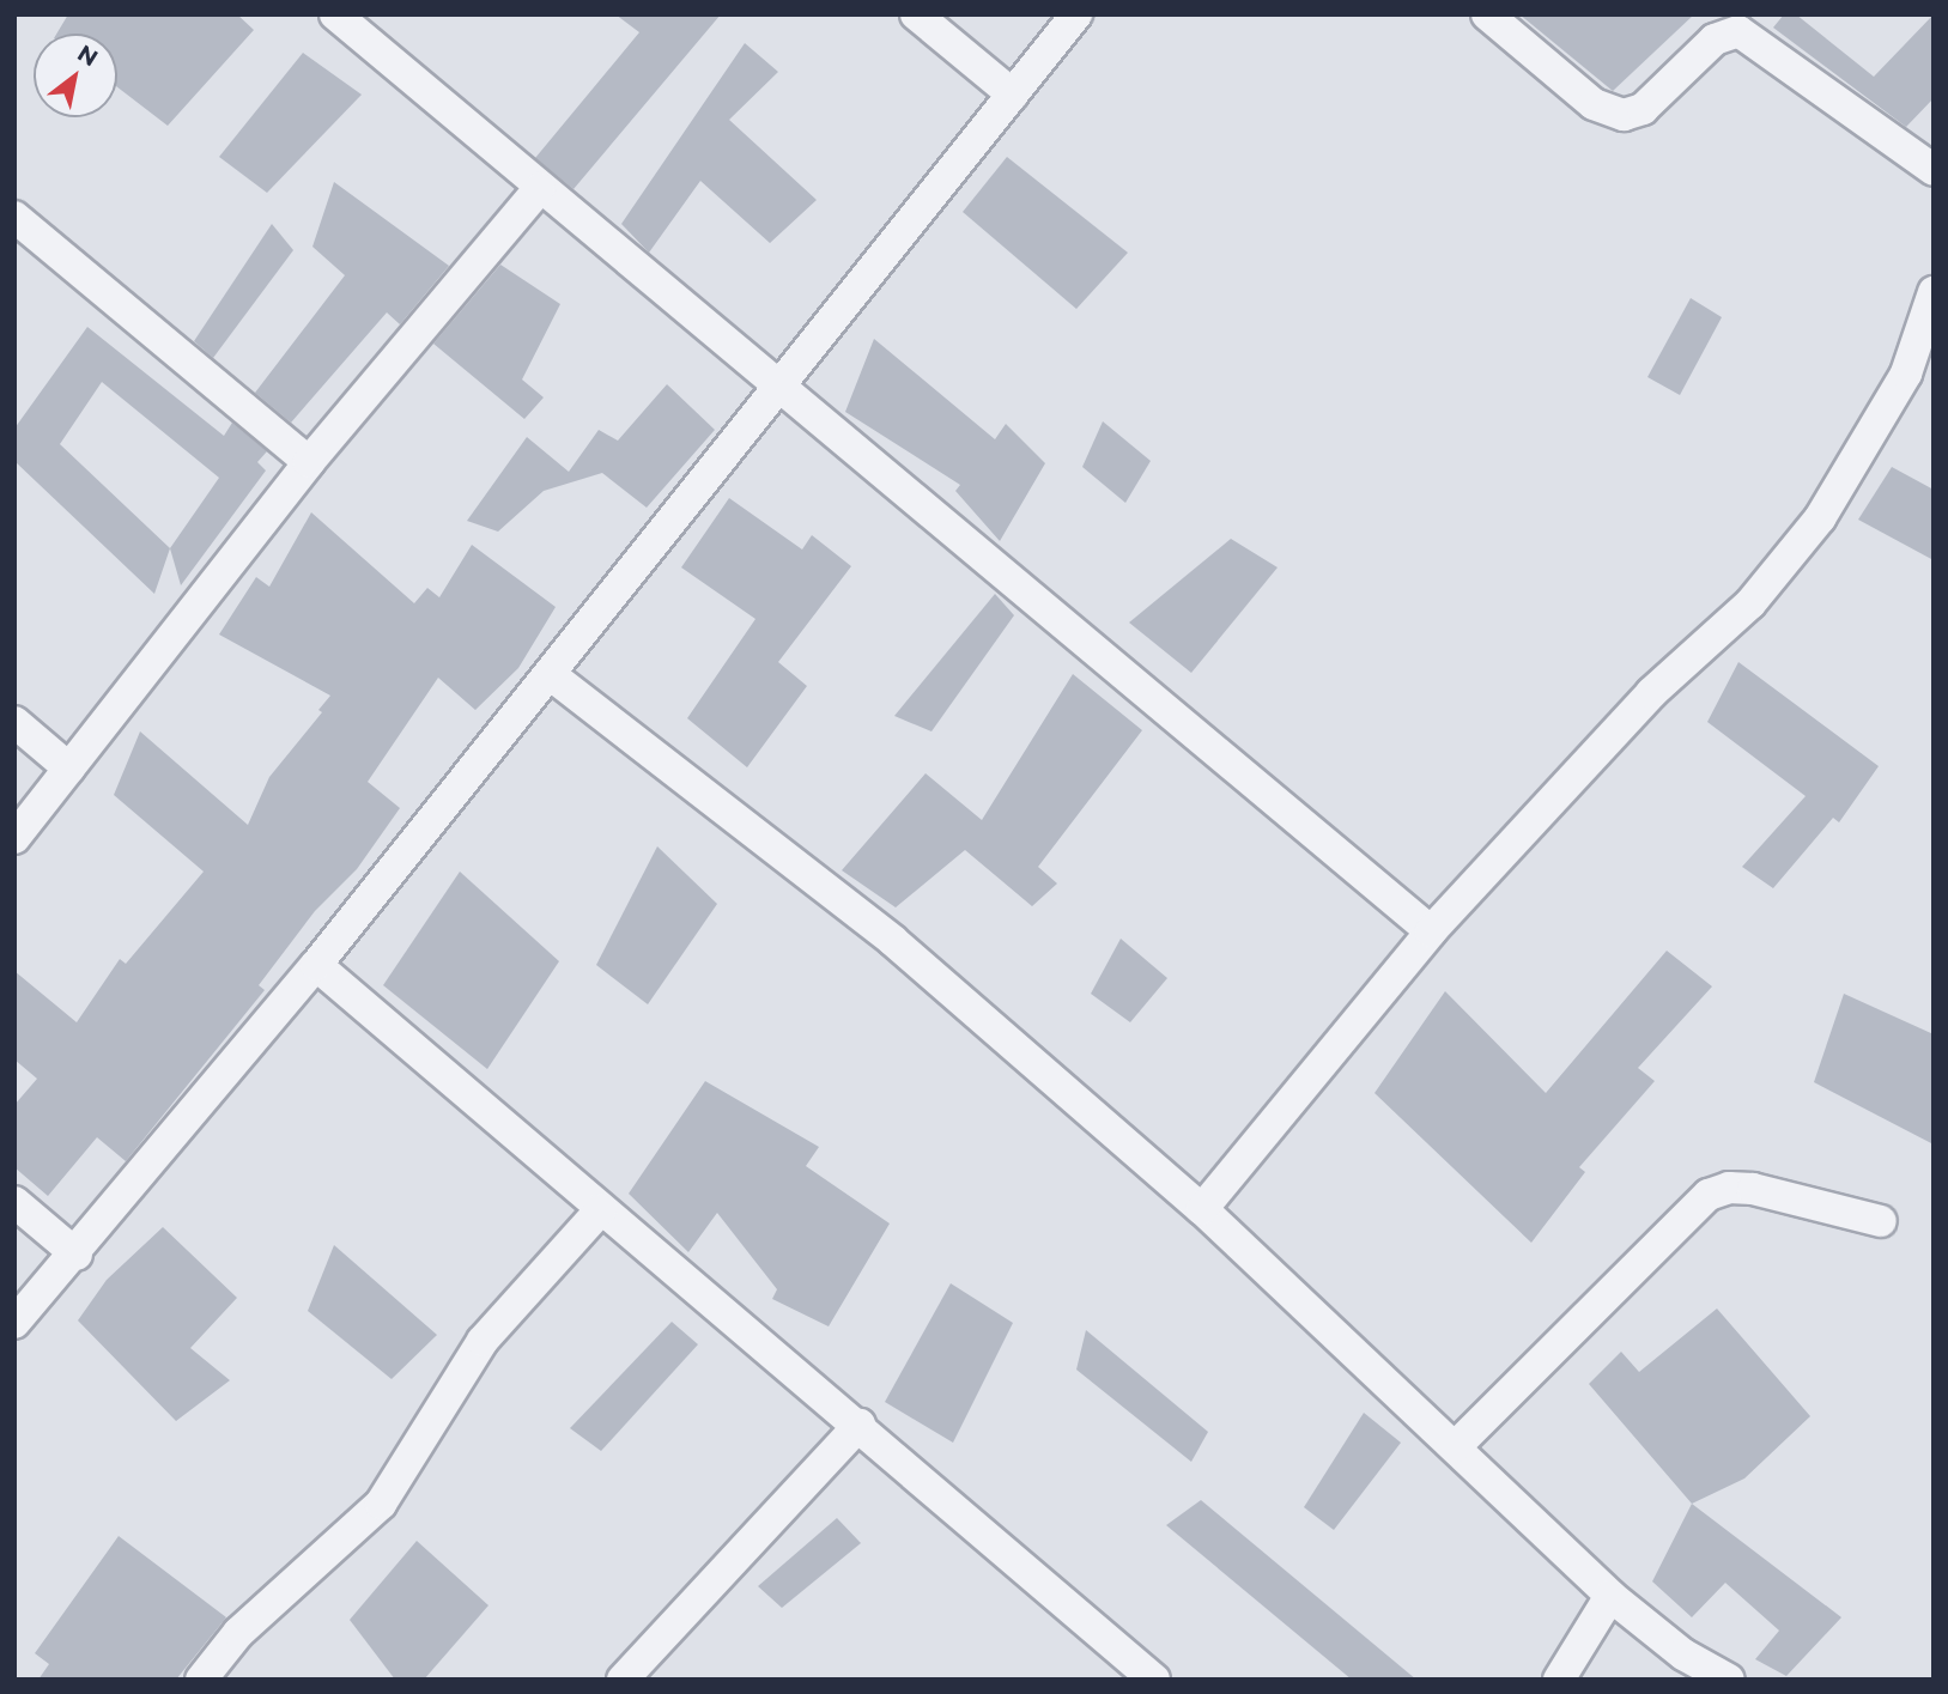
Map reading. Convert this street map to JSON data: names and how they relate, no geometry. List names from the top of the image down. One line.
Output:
{"north":"top right"}
